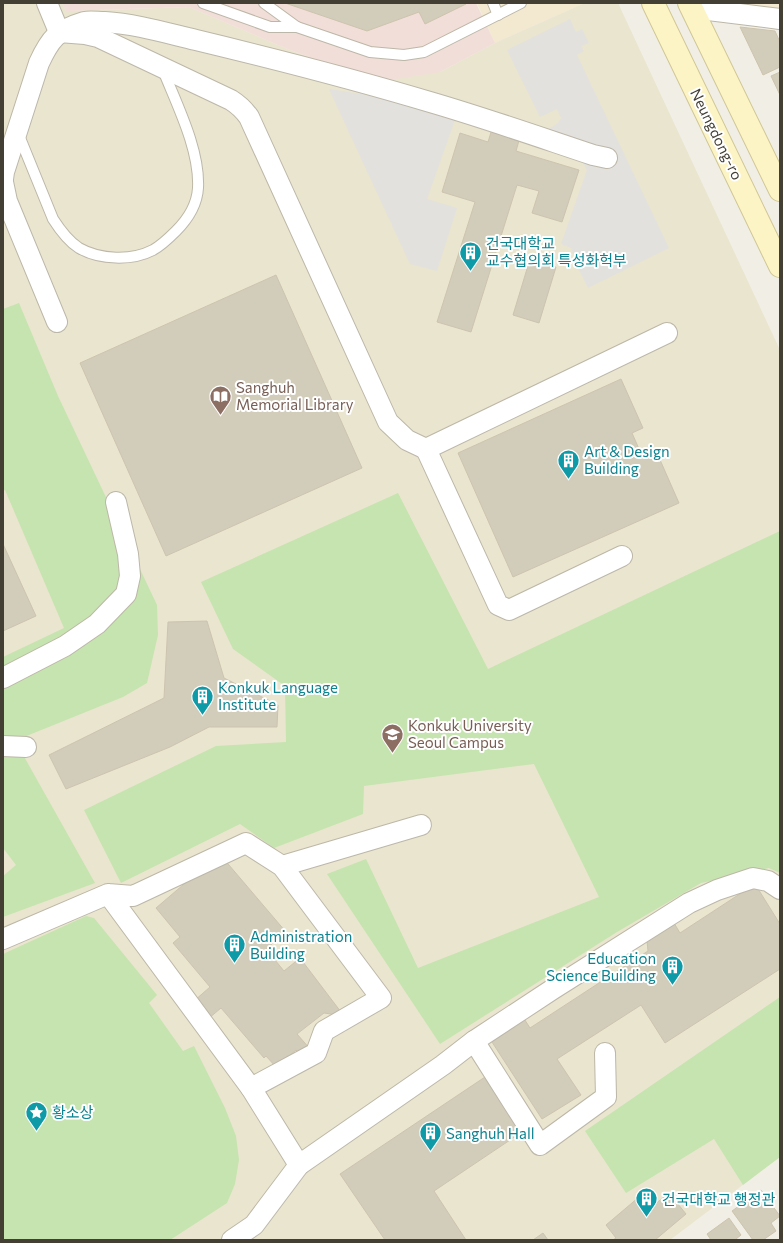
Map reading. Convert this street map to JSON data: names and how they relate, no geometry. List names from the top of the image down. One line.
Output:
{"streets":{"main road":["Neungdong-ro"]},"places":{"building":["건국대학교 교수협의회 특성화헉부","Art & Design Building","Konkuk Language Institute","Administration Building","Education Science Building","Sanghuh Hall","건국대학교 행정관"],"library":["Sanghuh Memorial Library"],"school or university":["Konkuk University Seoul Campus"],"place":["황소상"]}}
